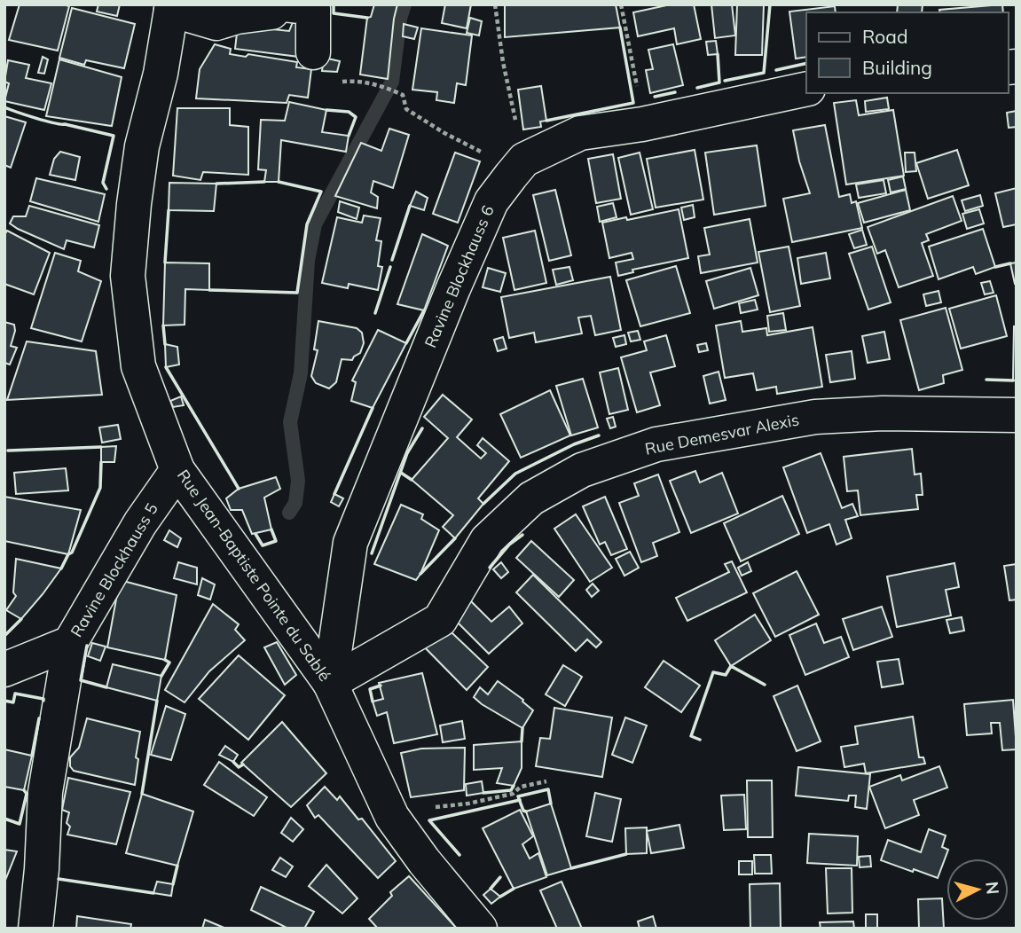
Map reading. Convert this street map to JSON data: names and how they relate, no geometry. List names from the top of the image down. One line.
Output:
{"streets":{"street":["Ravine Blockhauss 6","Rue Demesvar Alexis","Ravine Blockhauss 5","Rue Jean-Baptiste Pointe du Sablé"]},"crossings":[["Ravine Blockhauss 6","Rue Demesvar Alexis"],["Ravine Blockhauss 6","Rue Jean-Baptiste Pointe du Sablé"],["Rue Demesvar Alexis","Rue Jean-Baptiste Pointe du Sablé"],["Ravine Blockhauss 5","Rue Jean-Baptiste Pointe du Sablé"]],"legend":["Road","Building"],"north":"right"}
